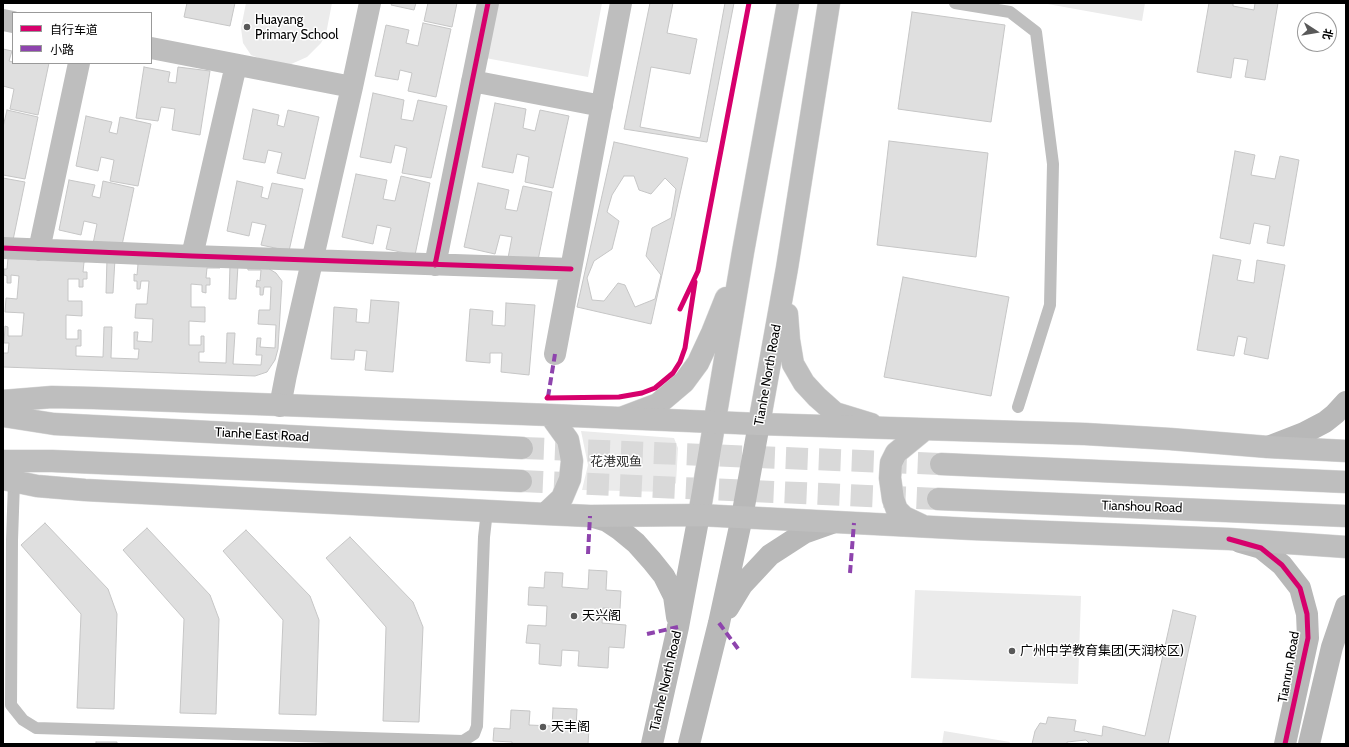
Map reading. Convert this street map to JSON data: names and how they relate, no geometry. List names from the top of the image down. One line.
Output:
{"streets":{"main road":["Tianhe North Road","Tianhe East Road","Tianshou Road","Tianrun Road"]},"parks":["花港观鱼"],"places":["Huayang Primary School","天兴阁","广州中学教育集团(天润校区)","天丰阁"],"legend":["自行车道","小路"],"north":"right"}
